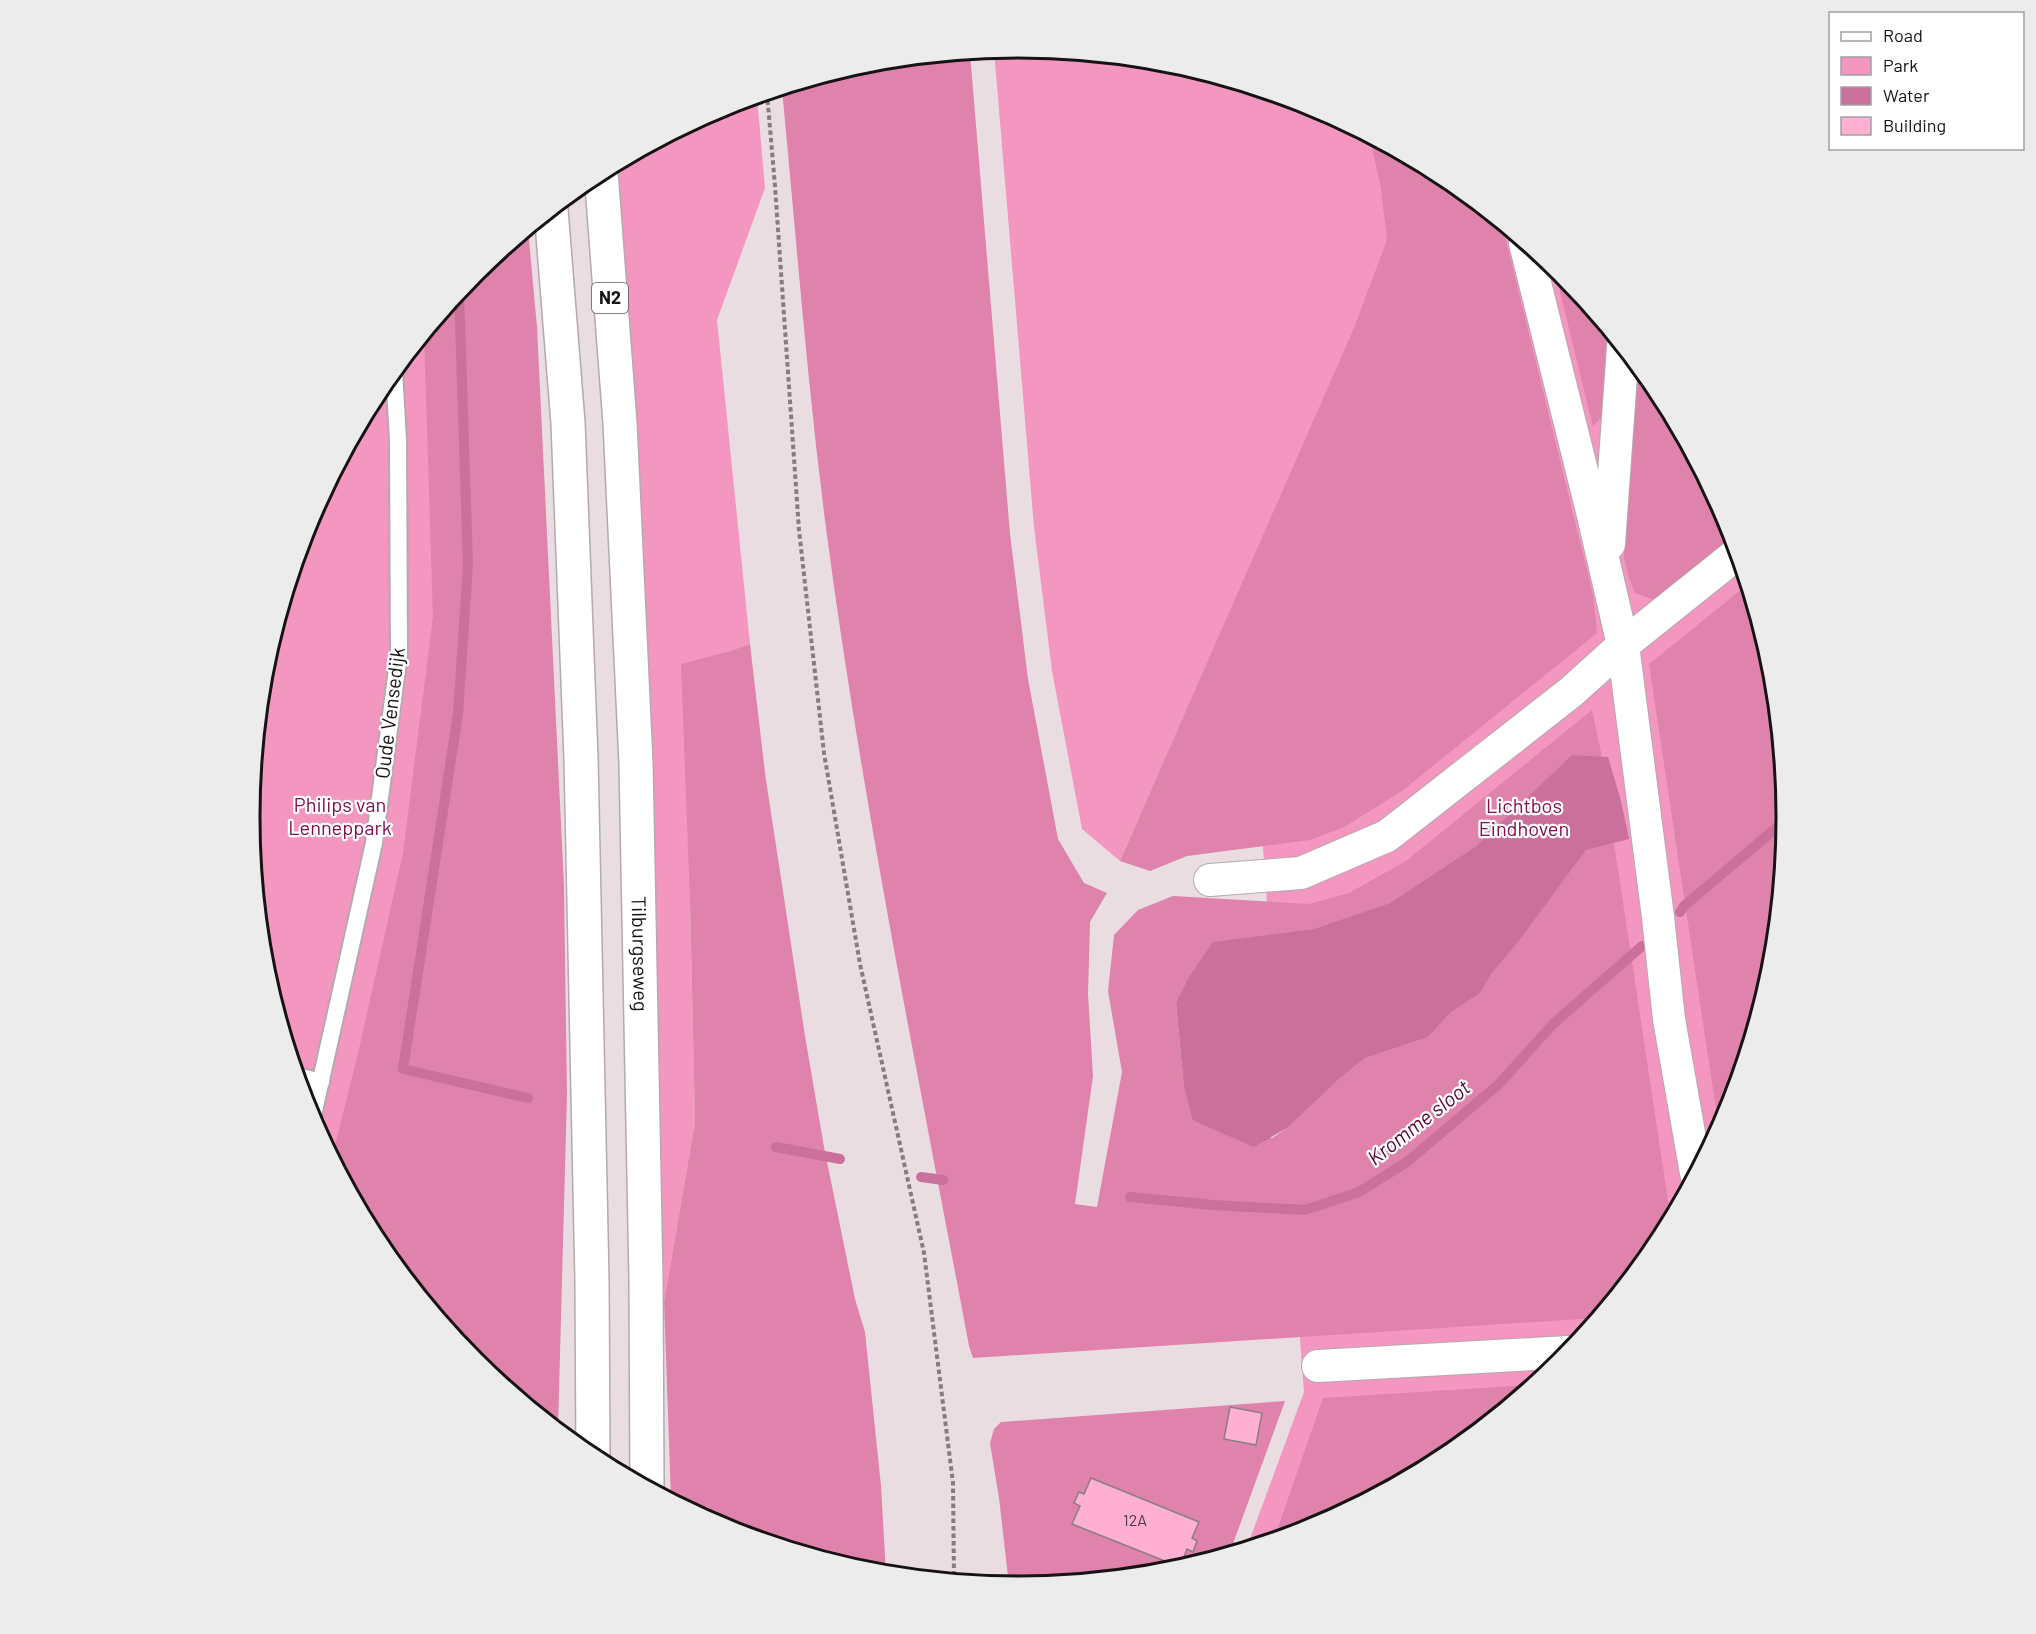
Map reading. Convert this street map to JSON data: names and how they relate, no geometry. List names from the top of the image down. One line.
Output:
{"streets":{"highway":["N2","Tilburgseweg"],"lane":["Oude Vensedijk"]},"water":["Kromme sloot"],"parks":["Philips van Lenneppark","Lichtbos Eindhoven"],"house_numbers":["12A"],"legend":["Road","Park","Water","Building"]}
